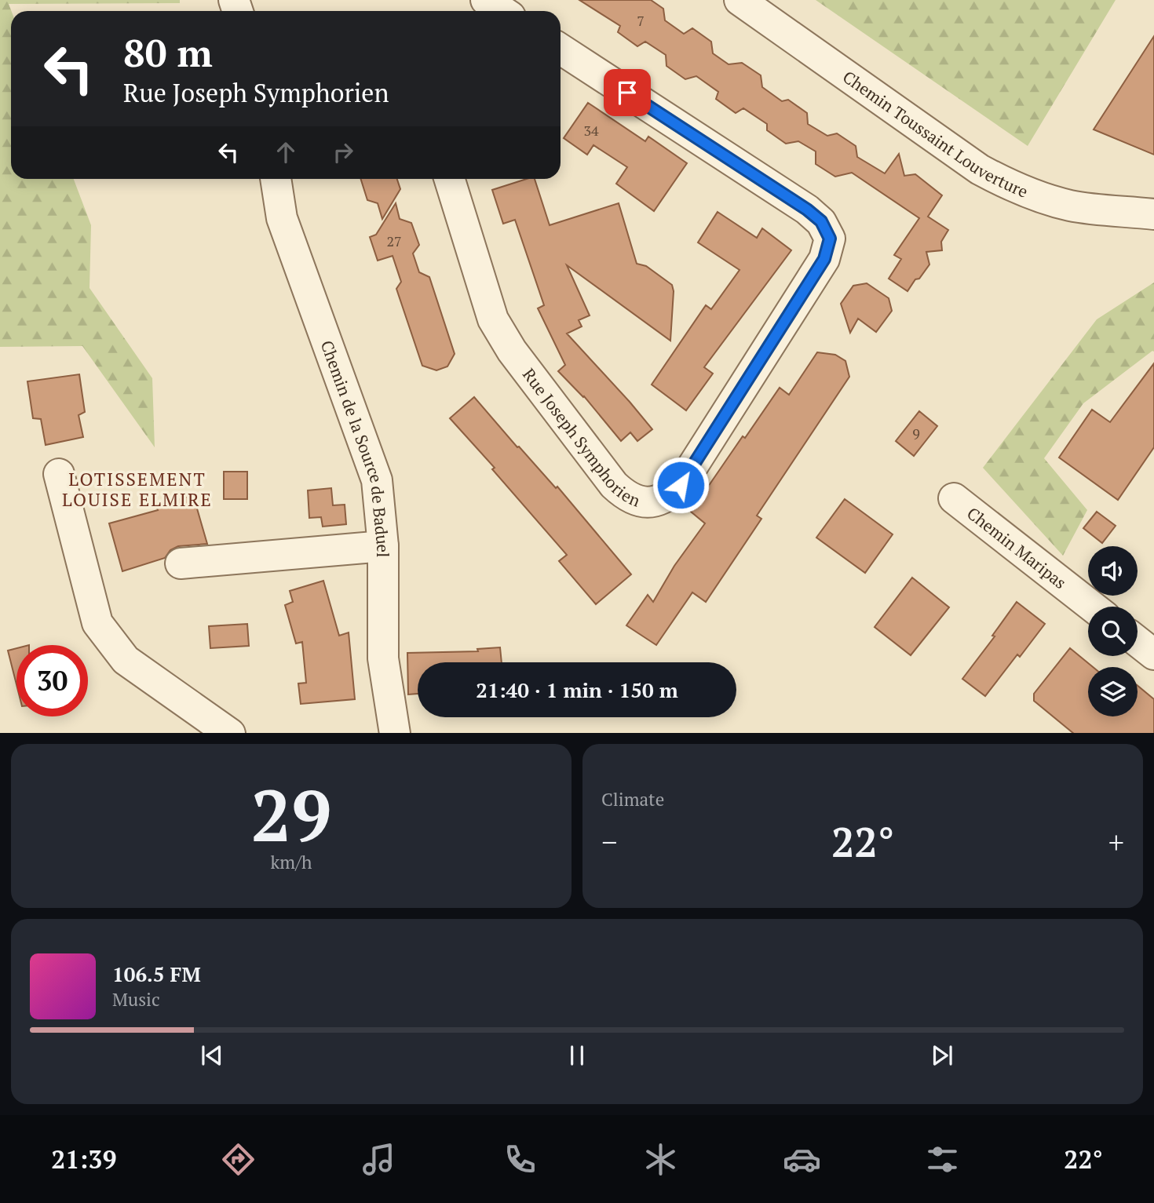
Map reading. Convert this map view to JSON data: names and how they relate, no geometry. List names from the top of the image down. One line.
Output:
{"streets":{"street":["Chemin Toussaint Louverture","Rue Joseph Symphorien","Chemin de la Source de Baduel","Chemin Maripas"]},"districts":["LOTISSEMENT LOUISE ELMIRE"],"house_numbers":["7","34","27","9"],"page":{"turn":["80 m","Rue Joseph Symphorien"],"limit":"30","trip":"21:40 · 1 min · 150 m","tile":[["29","km/h"],"Climate"],"heat":["−","22°","+"],"song":["106.5 FM","Music"],"tabs":["21:39","22°"]}}
